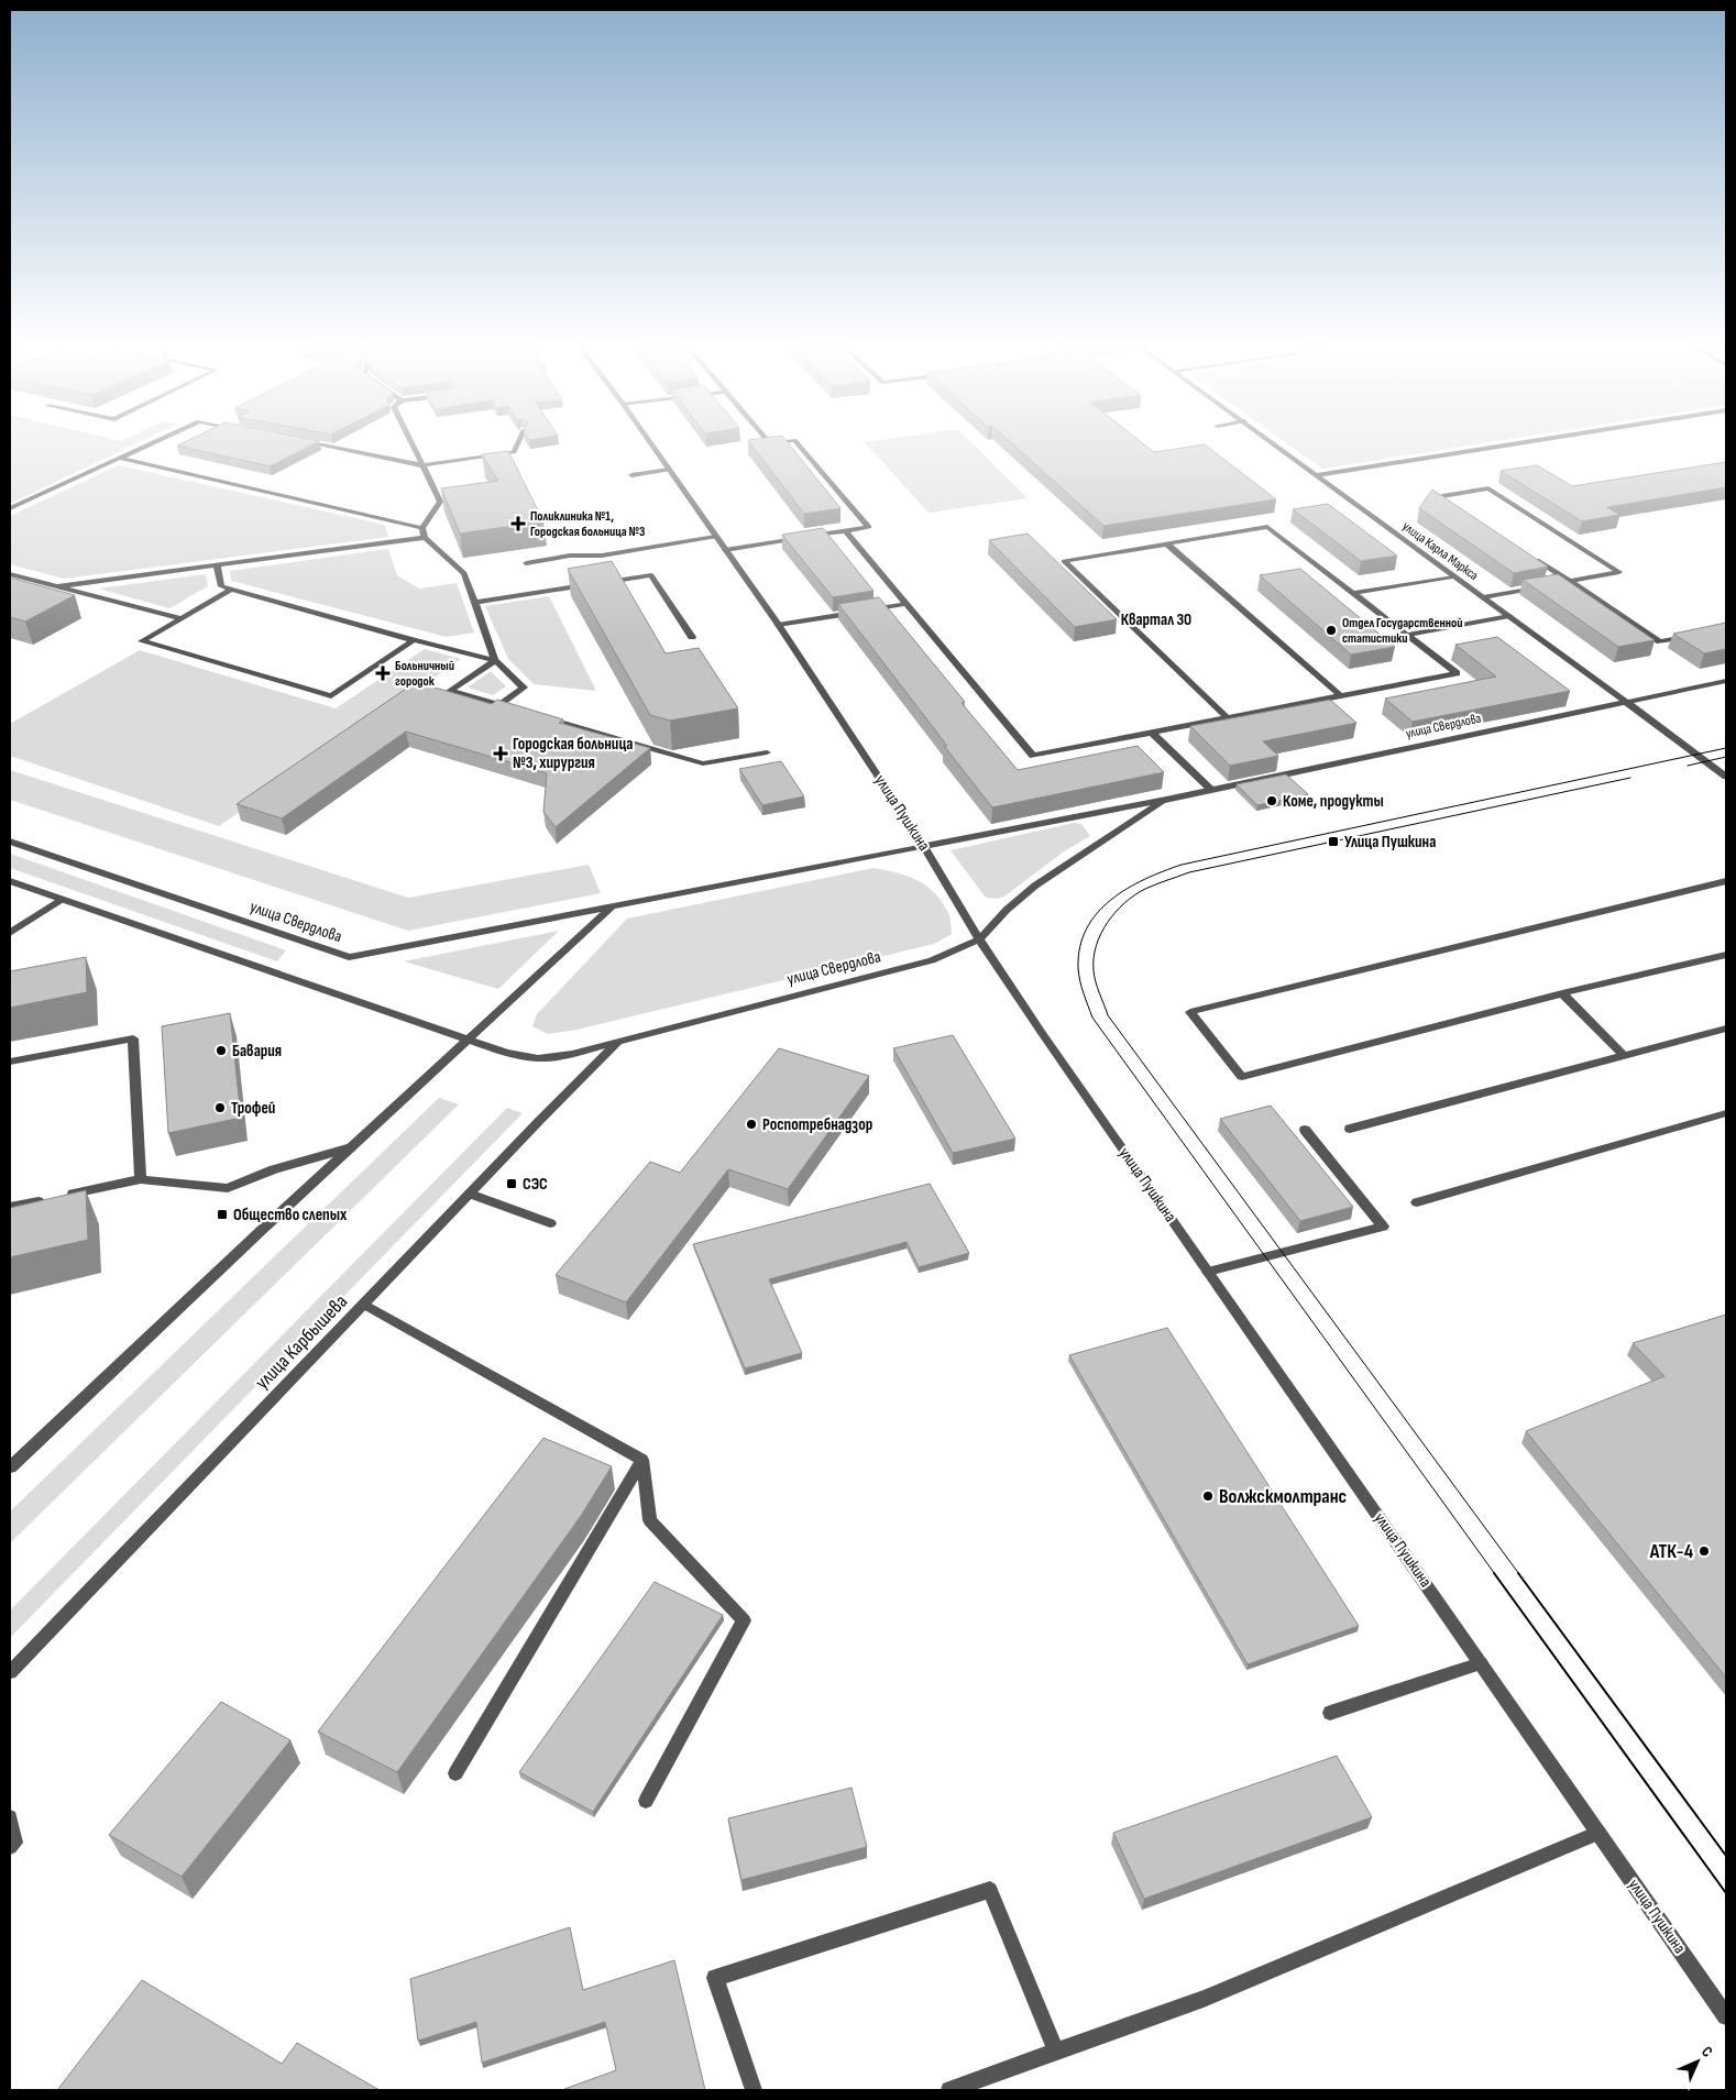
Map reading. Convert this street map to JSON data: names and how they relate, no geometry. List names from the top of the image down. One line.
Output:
{"streets":{"street":["улица Карла Маркса","улица Свердлова","улица Пушкина","улица Карбышева"]},"crossings":[["улица Карла Маркса","улица Свердлова"],["улица Свердлова","улица Пушкина"],["улица Свердлова","улица Карбышева"]],"districts":["Квартал 30"],"places":{"health":["Поликлиника №1, Городская больница №3","Больничный городок","Городская больница №3, хирургия"],"other":["Отдел Государственной статистики","Коме, продукты","Бавария","Трофей","Роспотребнадзор","Волжскмолтранс","АТК-4"],"transit":["Улица Пушкина","СЭС","Общество слепых"]},"north":"top right"}
